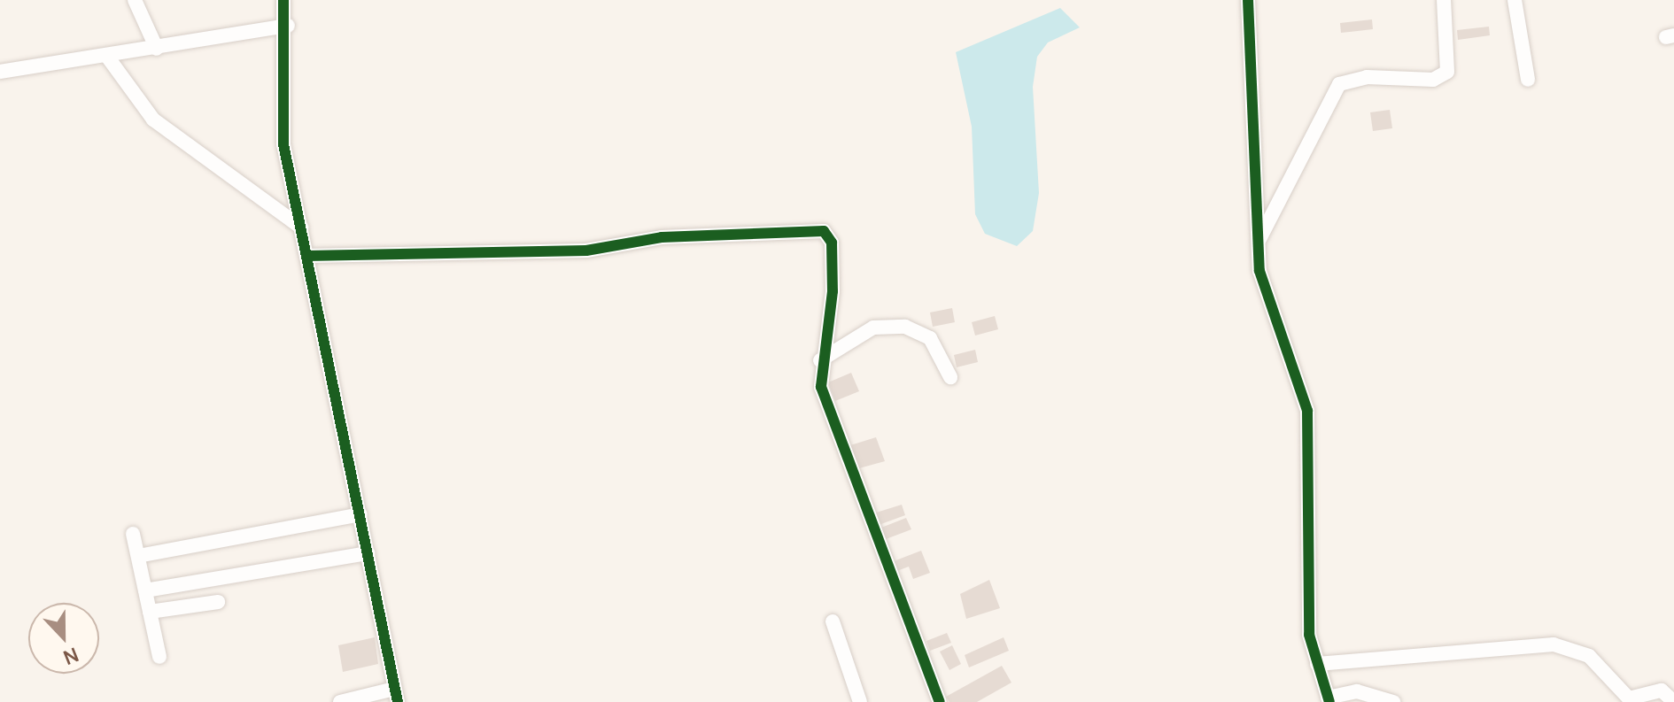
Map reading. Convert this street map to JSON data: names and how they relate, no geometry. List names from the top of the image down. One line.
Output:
{"north":"bottom"}
